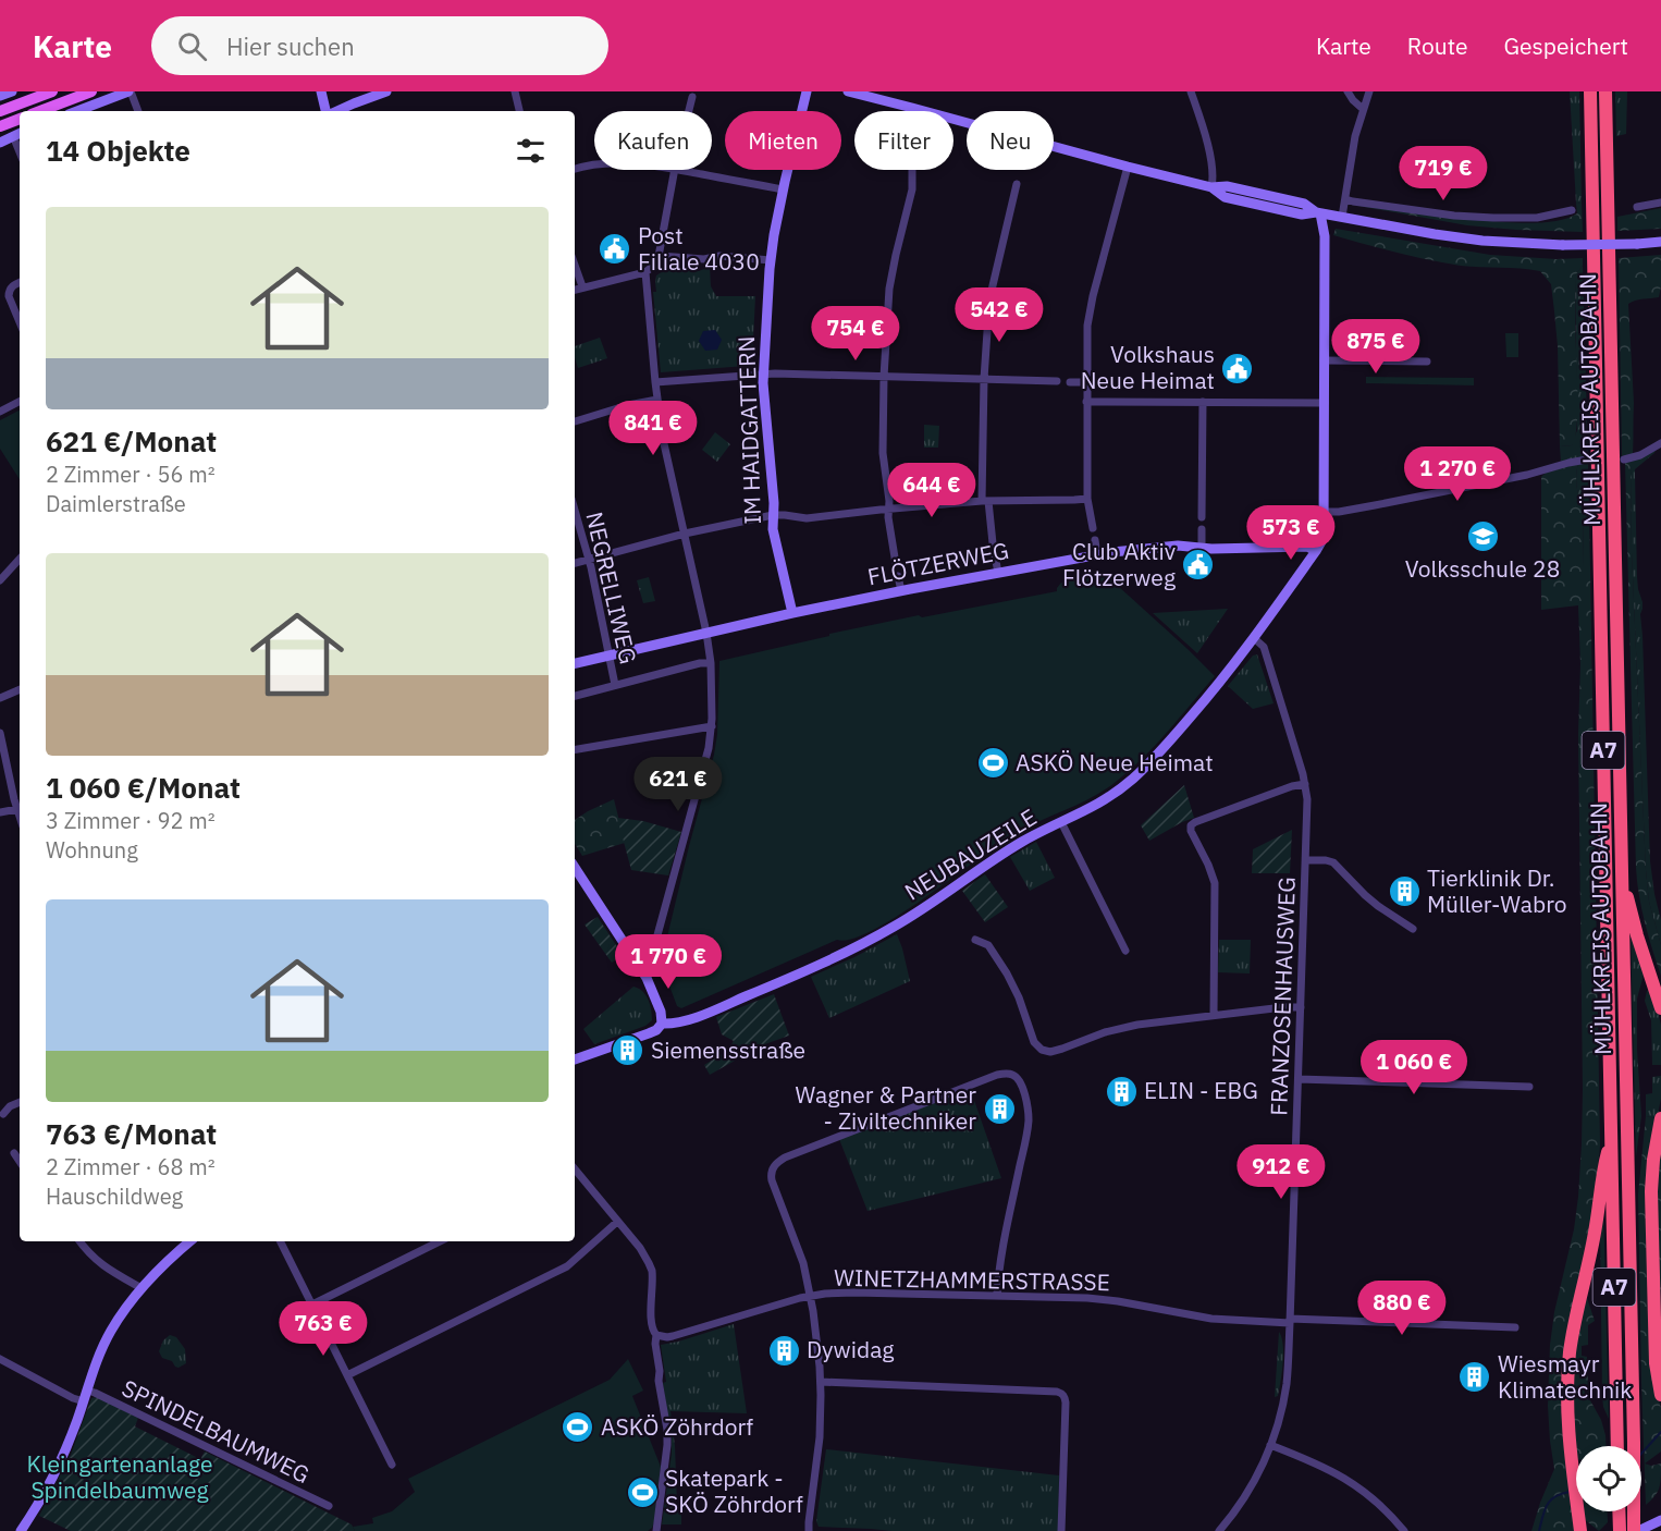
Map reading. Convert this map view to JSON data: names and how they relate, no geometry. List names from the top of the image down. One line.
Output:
{"streets":{"highway":["MÜHLKREIS AUTOBAHN","A7"],"street":["IM HAIDGATTERN","FLÖTZERWEG","NEGRELLIWEG","NEUBAUZEILE","FRANZOSENHAUSWEG","WINETZHAMMERSTRASSE","SPINDELBAUMWEG"]},"crossings":[["IM HAIDGATTERN","FLÖTZERWEG"],["FLÖTZERWEG","NEGRELLIWEG"],["FLÖTZERWEG","NEUBAUZEILE"],["NEUBAUZEILE","FRANZOSENHAUSWEG"],["FRANZOSENHAUSWEG","WINETZHAMMERSTRASSE"]],"parks":["Kleingartenanlage Spindelbaumweg"],"places":{"public building":["Post Filiale 4030","Volkshaus Neue Heimat","Club Aktiv Flötzerweg"],"school or university":["Volksschule 28"],"sports":["ASKÖ Neue Heimat","ASKÖ Zöhrdorf","Skatepark - SKÖ Zöhrdorf"],"building":["Tierklinik Dr. Müller-Wabro","Siemensstraße","ELIN - EBG","Wagner & Partner - Ziviltechniker","Dywidag","Wiesmayr Klimatechnik"]},"page":{"header":"Karte","search":"Hier suchen","nav":["Karte","Route","Gespeichert"],"chip":["Kaufen","Mieten","Filter","Neu"],"heading":"14 Objekte","price":["719 €","542 €","754 €","875 €","841 €","1 270 €","644 €","573 €","621 €","1 770 €","1 060 €","912 €","880 €","763 €"],"list":[{"name":"621 €/Monat","note":"2 Zimmer · 56 m² · Daimlerstraße"},{"name":"1 060 €/Monat","note":"3 Zimmer · 92 m² · Wohnung"},{"name":"763 €/Monat","note":"2 Zimmer · 68 m² · Hauschildweg"}]}}
